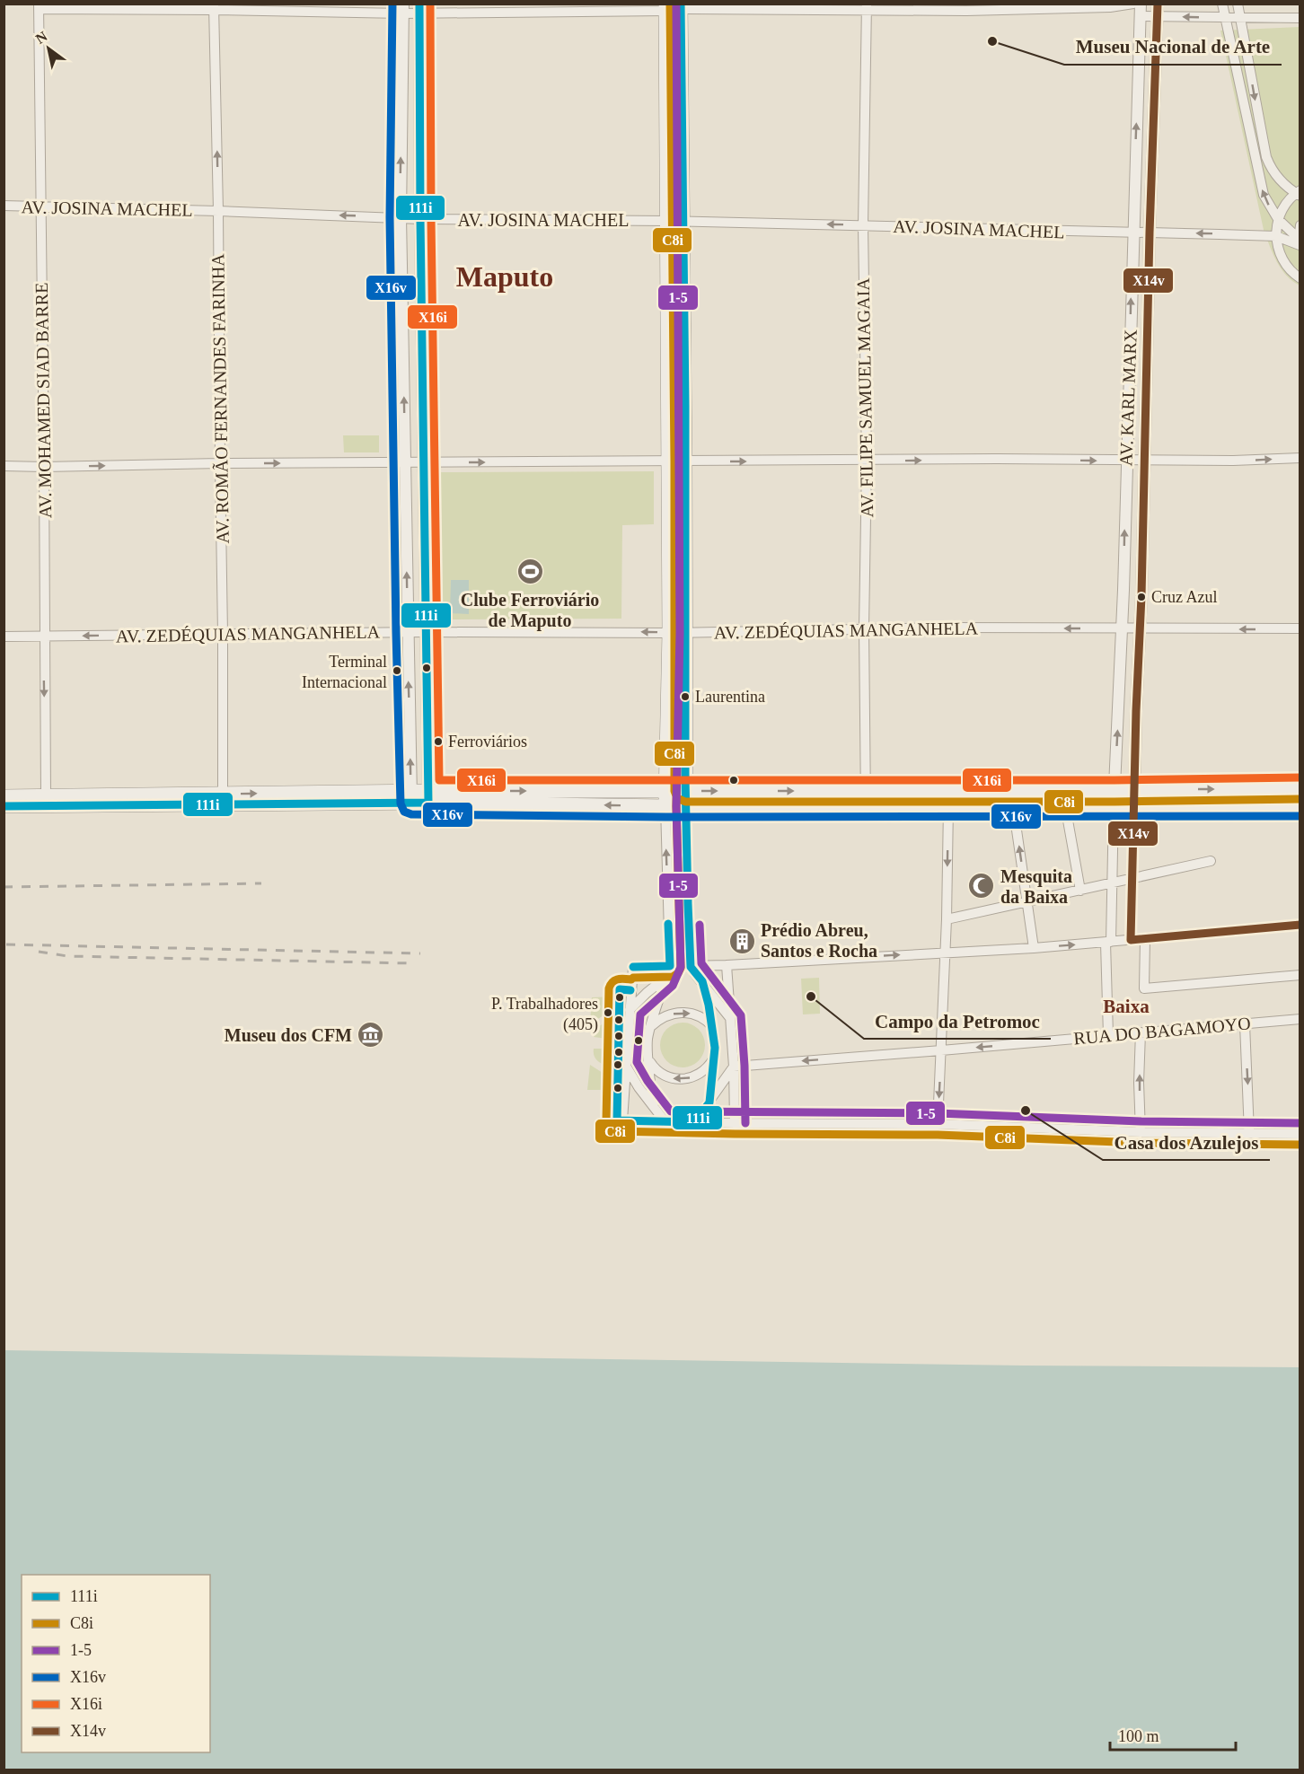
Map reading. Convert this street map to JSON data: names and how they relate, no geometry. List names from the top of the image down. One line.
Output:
{"streets":{"street":["AV. JOSINA MACHEL","AV. FILIPE SAMUEL MAGAIA","AV. KARL MARX","AV. ROMÃO FERNANDES FARINHA","AV. MOHAMED SIAD BARRE","AV. ZEDÉQUIAS MANGANHELA","RUA DO BAGAMOYO"]},"crossings":[["AV. JOSINA MACHEL","AV. FILIPE SAMUEL MAGAIA"],["AV. JOSINA MACHEL","AV. KARL MARX"],["AV. JOSINA MACHEL","AV. ROMÃO FERNANDES FARINHA"],["AV. JOSINA MACHEL","AV. MOHAMED SIAD BARRE"],["AV. FILIPE SAMUEL MAGAIA","AV. ZEDÉQUIAS MANGANHELA"],["AV. KARL MARX","AV. ZEDÉQUIAS MANGANHELA"],["AV. ROMÃO FERNANDES FARINHA","AV. ZEDÉQUIAS MANGANHELA"],["AV. MOHAMED SIAD BARRE","AV. ZEDÉQUIAS MANGANHELA"]],"one_way":["AV. JOSINA MACHEL","AV. ZEDÉQUIAS MANGANHELA"],"districts":["Maputo","Baixa"],"places":{"other":["Museu Nacional de Arte","Cruz Azul","Terminal Internacional","Laurentina","Ferroviários","Campo da Petromoc","P. Trabalhadores (405)","Casa dos Azulejos"],"sports":["Clube Ferroviário de Maputo"],"mosque":["Mesquita da Baixa"],"building":["Prédio Abreu, Santos e Rocha"],"museum":["Museu dos CFM"]},"lines":["transit line 111i","transit line C8i","transit line 1-5","transit line X16v","transit line X16i","transit line X14v"],"legend":["111i","C8i","1-5","X16v","X16i","X14v"],"scale_bar":"100 m","north":"top left"}
